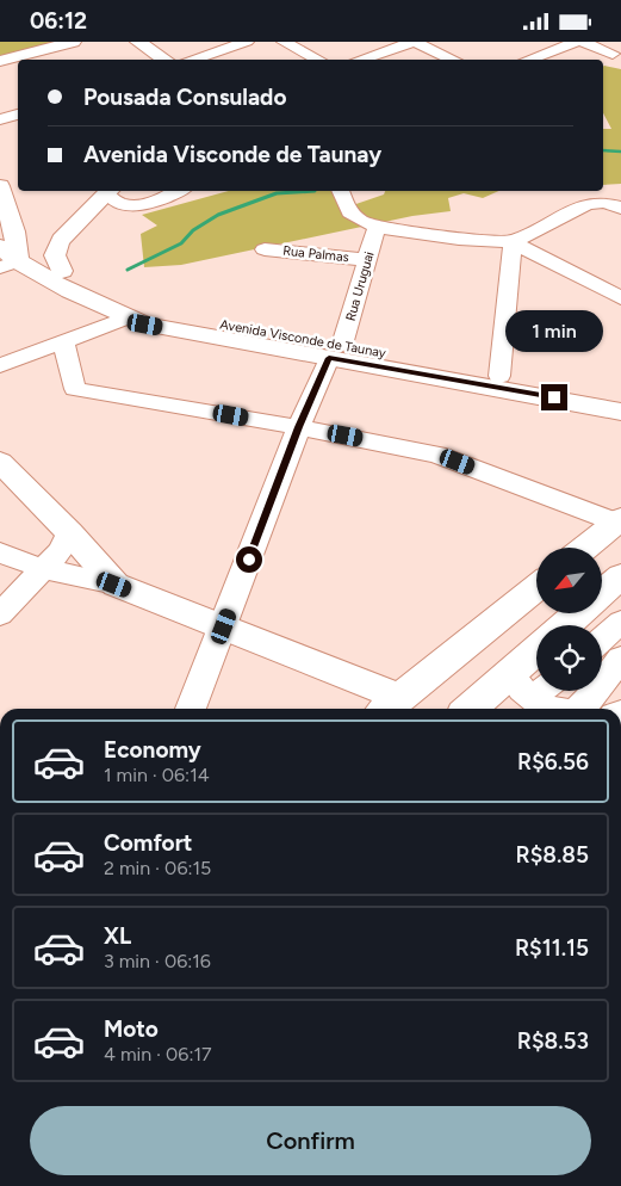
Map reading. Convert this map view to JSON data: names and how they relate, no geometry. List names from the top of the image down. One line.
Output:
{"streets":{"main road":["Avenida Visconde de Taunay"],"street":["Rua Palmas","Rua Uruguai"]},"crossings":[["Rua Palmas","Rua Uruguai"],["Rua Uruguai","Avenida Visconde de Taunay"]],"north":"bottom left","page":{"status":"06:12","banner":["Pousada Consulado","Avenida Visconde de Taunay"],"bubble":"1 min","list":[{"name":"Economy","note":"1 min · 06:14","value":"R$6.56"},{"name":"Comfort","note":"2 min · 06:15","value":"R$8.85"},{"name":"XL","note":"3 min · 06:16","value":"R$11.15"},{"name":"Moto","note":"4 min · 06:17","value":"R$8.53"}],"buttons":"Confirm"}}
